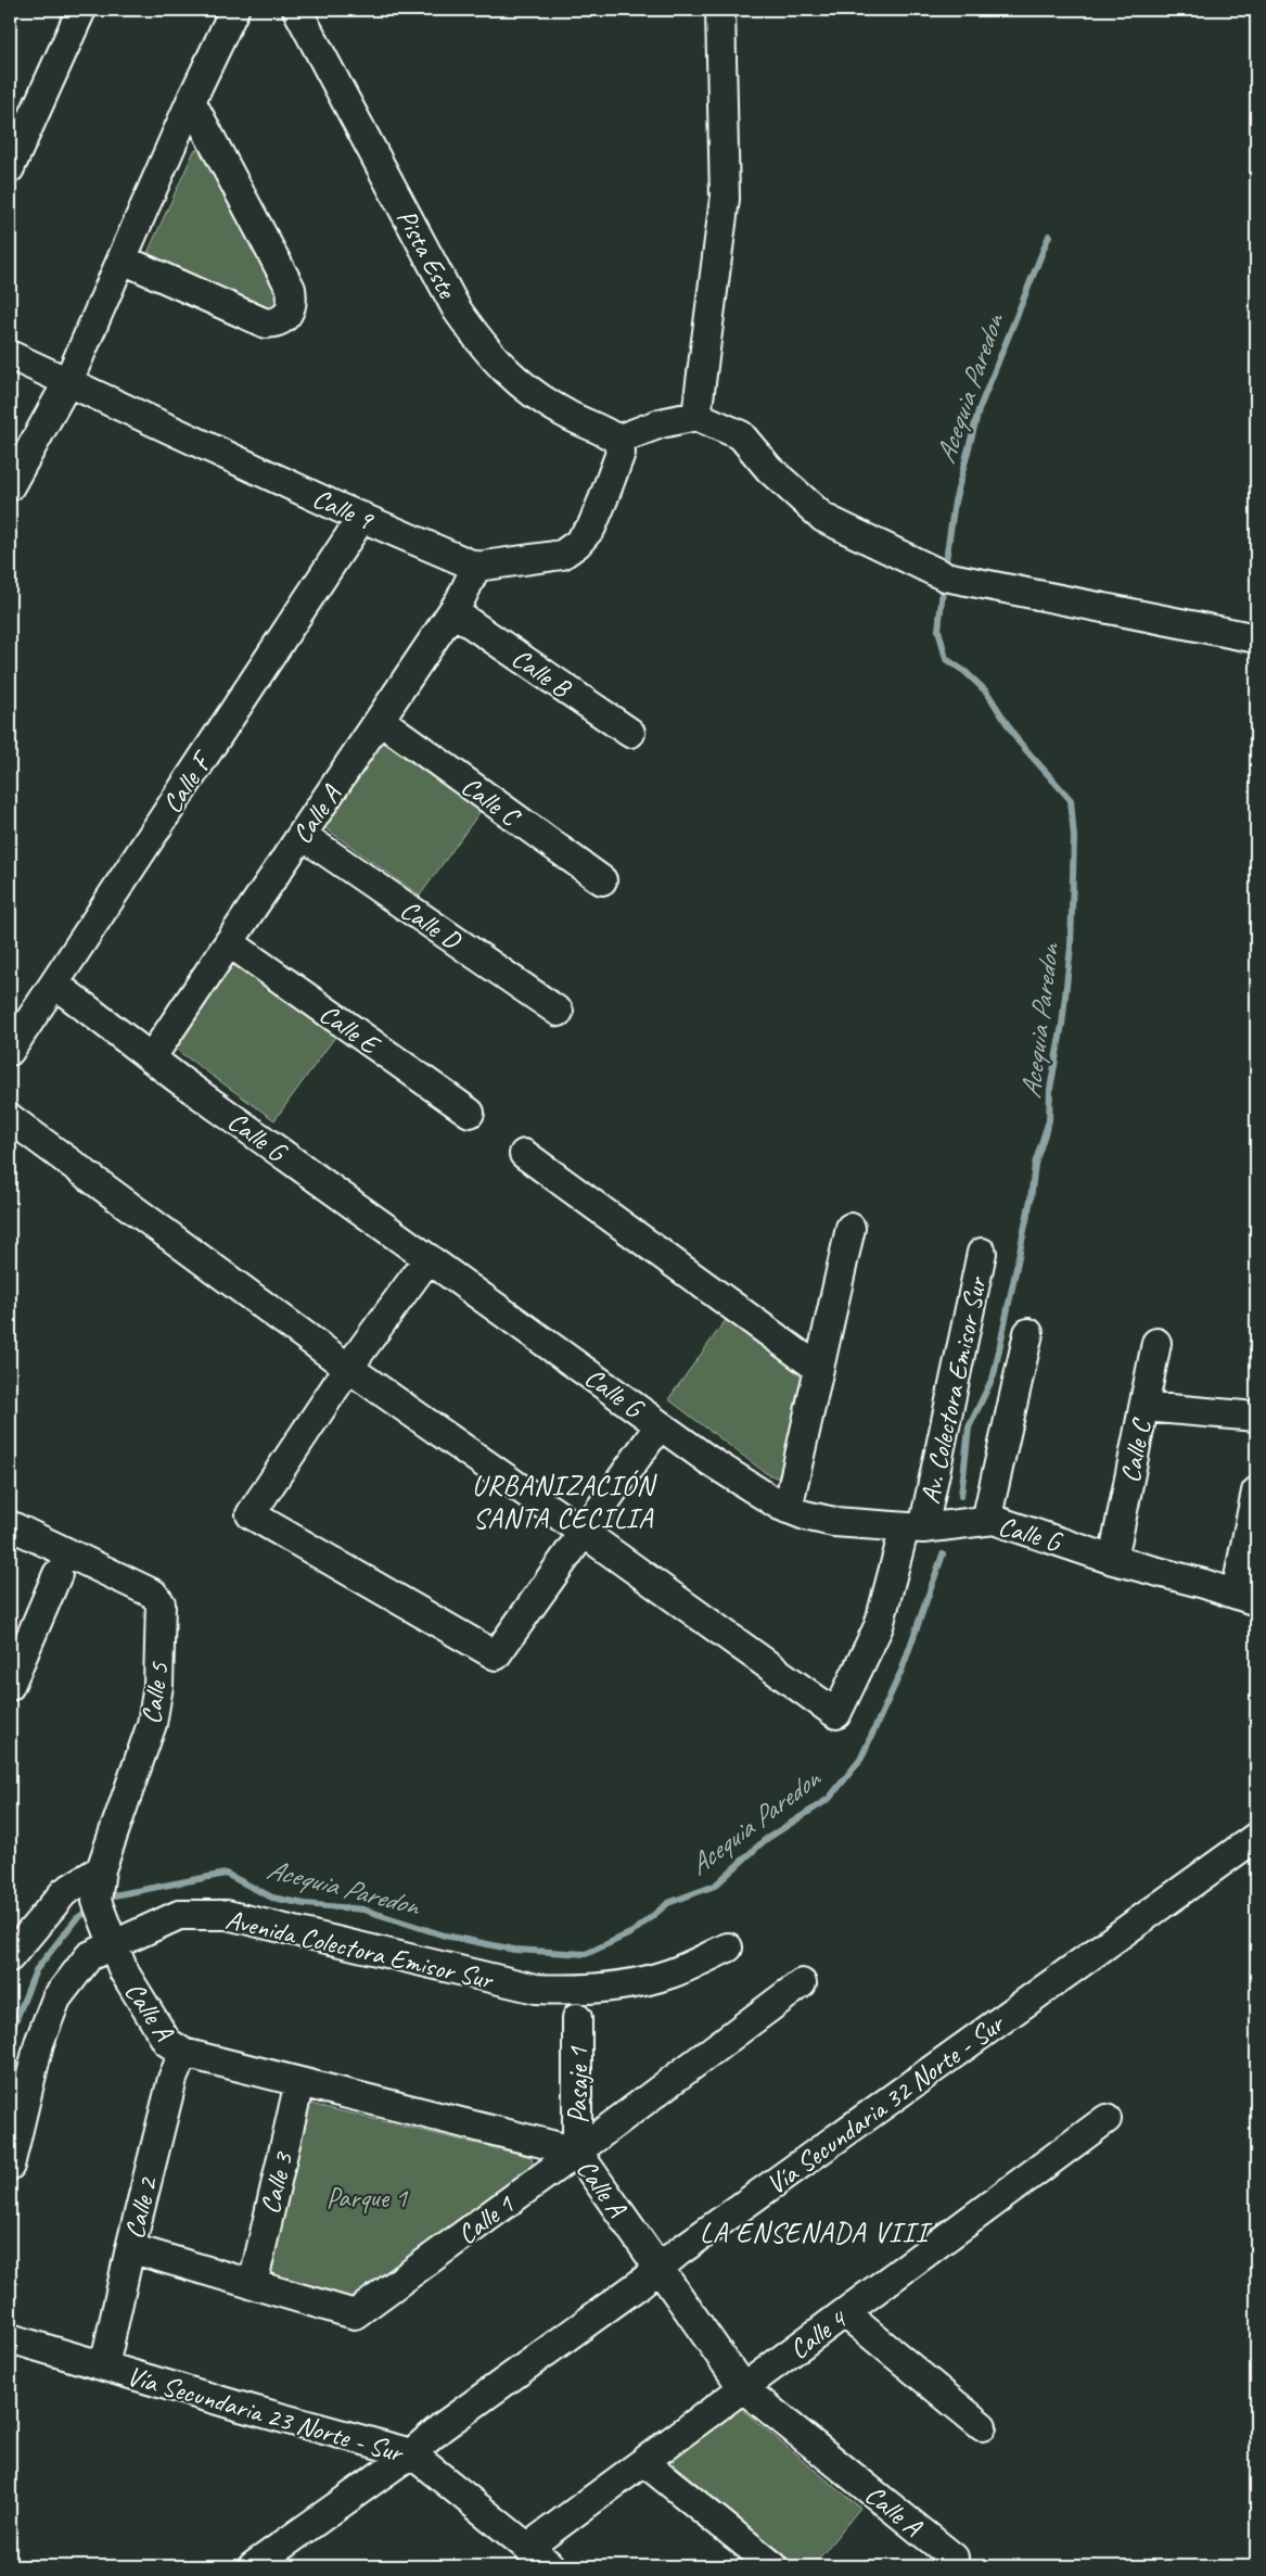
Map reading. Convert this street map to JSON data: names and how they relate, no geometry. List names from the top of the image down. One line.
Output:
{"streets":{"street":["Pista Este","Calle 9","Calle B","Calle F","Calle C","Calle A","Calle D","Calle E","Calle G","Av. Colectora Emisor Sur","Calle 5","Avenida Colectora Emisor Sur","Pasaje 1","Vía Secundaria 32 Norte - Sur","Calle 3","Calle 2","Calle 1","Calle 4","Vía Secundaria 23 Norte - Sur"]},"crossings":[["Calle 9","Calle F"],["Calle 9","Calle A"],["Calle B","Calle A"],["Calle F","Calle G"],["Calle C","Calle A"],["Calle C","Calle G"],["Calle A","Calle D"],["Calle A","Calle E"],["Calle A","Calle G"],["Calle A","Calle 5"],["Calle A","Avenida Colectora Emisor Sur"],["Calle A","Pasaje 1"],["Calle A","Vía Secundaria 32 Norte - Sur"],["Calle A","Calle 3"],["Calle A","Calle 2"],["Calle A","Calle 1"],["Calle A","Calle 4"],["Calle G","Av. Colectora Emisor Sur"],["Calle 5","Avenida Colectora Emisor Sur"],["Pasaje 1","Calle 1"],["Vía Secundaria 32 Norte - Sur","Vía Secundaria 23 Norte - Sur"],["Calle 3","Calle 1"],["Calle 2","Calle 1"],["Calle 2","Vía Secundaria 23 Norte - Sur"],["Calle 4","Vía Secundaria 23 Norte - Sur"]],"districts":["URBANIZACIÓN SANTA CECILIA","LA ENSENADA VIII"],"water":["Acequia Paredon"],"parks":["Parque 1"]}
